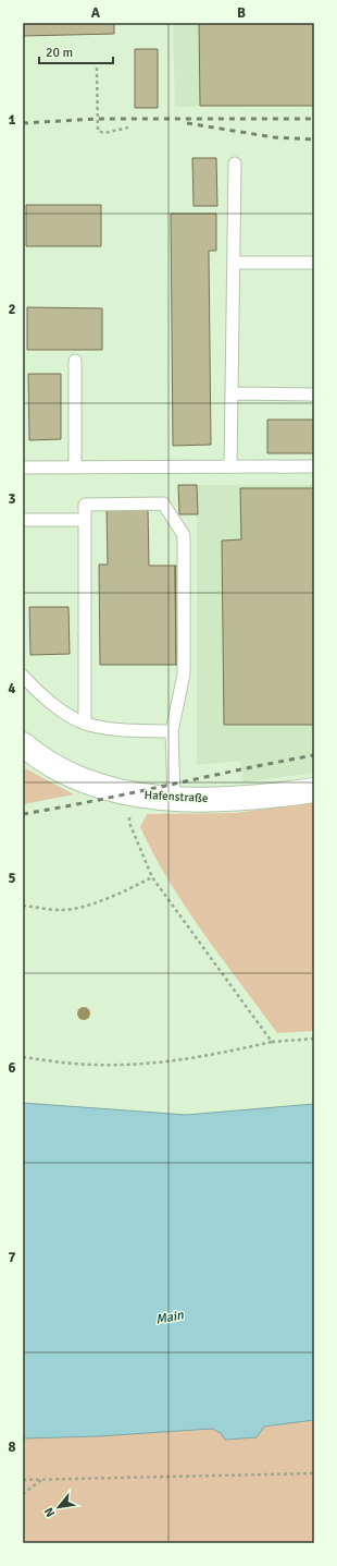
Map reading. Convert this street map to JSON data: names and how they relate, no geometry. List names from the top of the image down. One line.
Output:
{"streets":{"street":["Hafenstraße"]},"water":["Main"],"scale_bar":"20 m","north":"bottom left","grid":{"columns":["A","B"],"rows":["1","2","3","4","5","6","7","8"]}}
